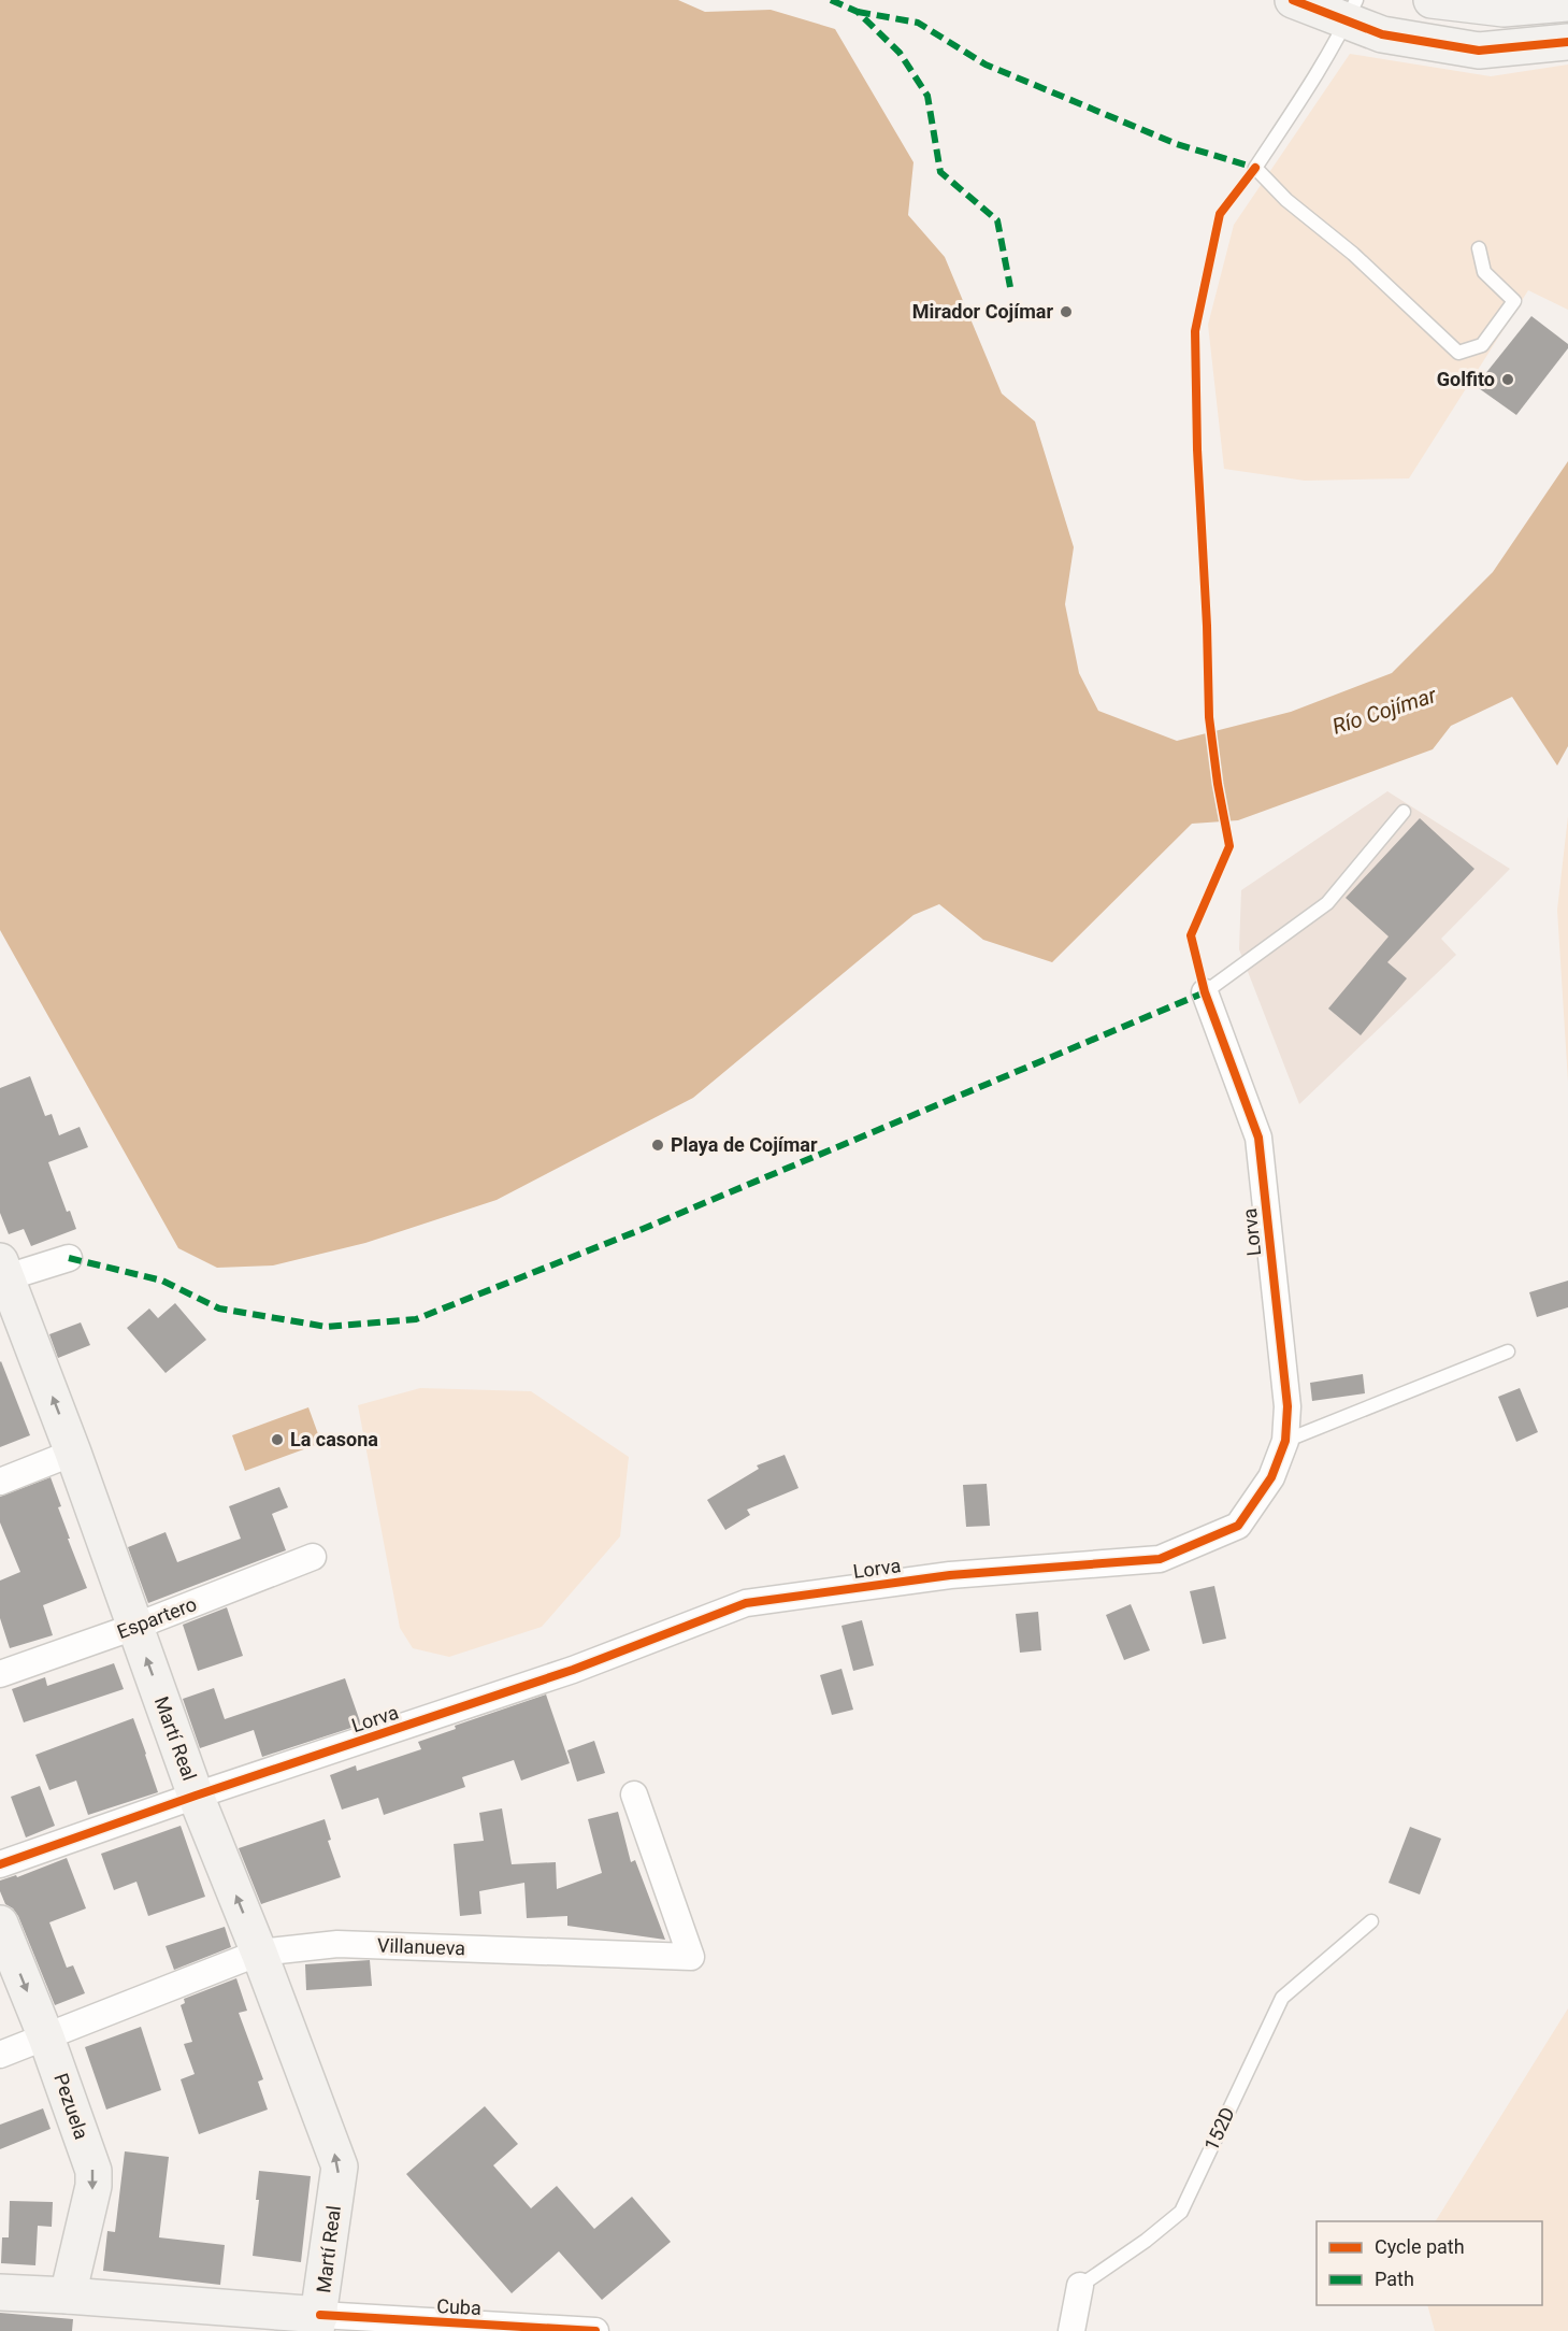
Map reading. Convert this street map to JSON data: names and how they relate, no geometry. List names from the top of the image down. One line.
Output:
{"streets":{"main road":["Martí Real","Pezuela","Cuba"],"street":["Lorva","Espartero","Villanueva","152D"]},"crossings":[["Lorva","Martí Real"],["Espartero","Martí Real"],["Martí Real","Villanueva"],["Martí Real","Cuba"],["Villanueva","Pezuela"],["Pezuela","Cuba"]],"one_way":["Martí Real","Pezuela"],"water":["Río Cojímar"],"places":["Mirador Cojímar","Golfito","Playa de Cojímar","La casona"],"legend":["Cycle path","Path"]}
